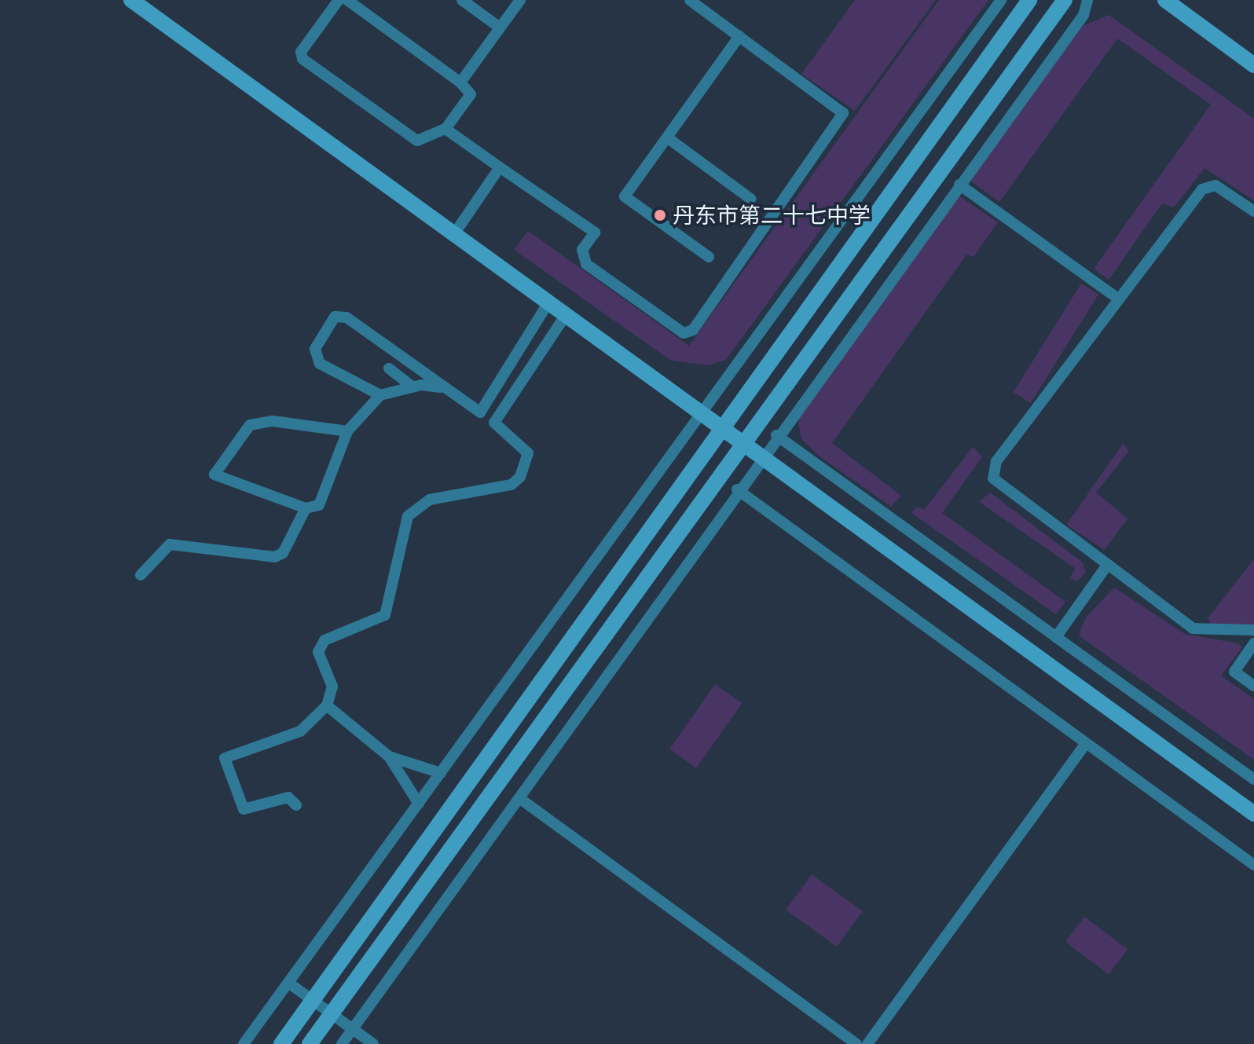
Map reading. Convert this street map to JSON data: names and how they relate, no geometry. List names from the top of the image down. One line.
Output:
{"places":["丹东市第二十七中学"]}
